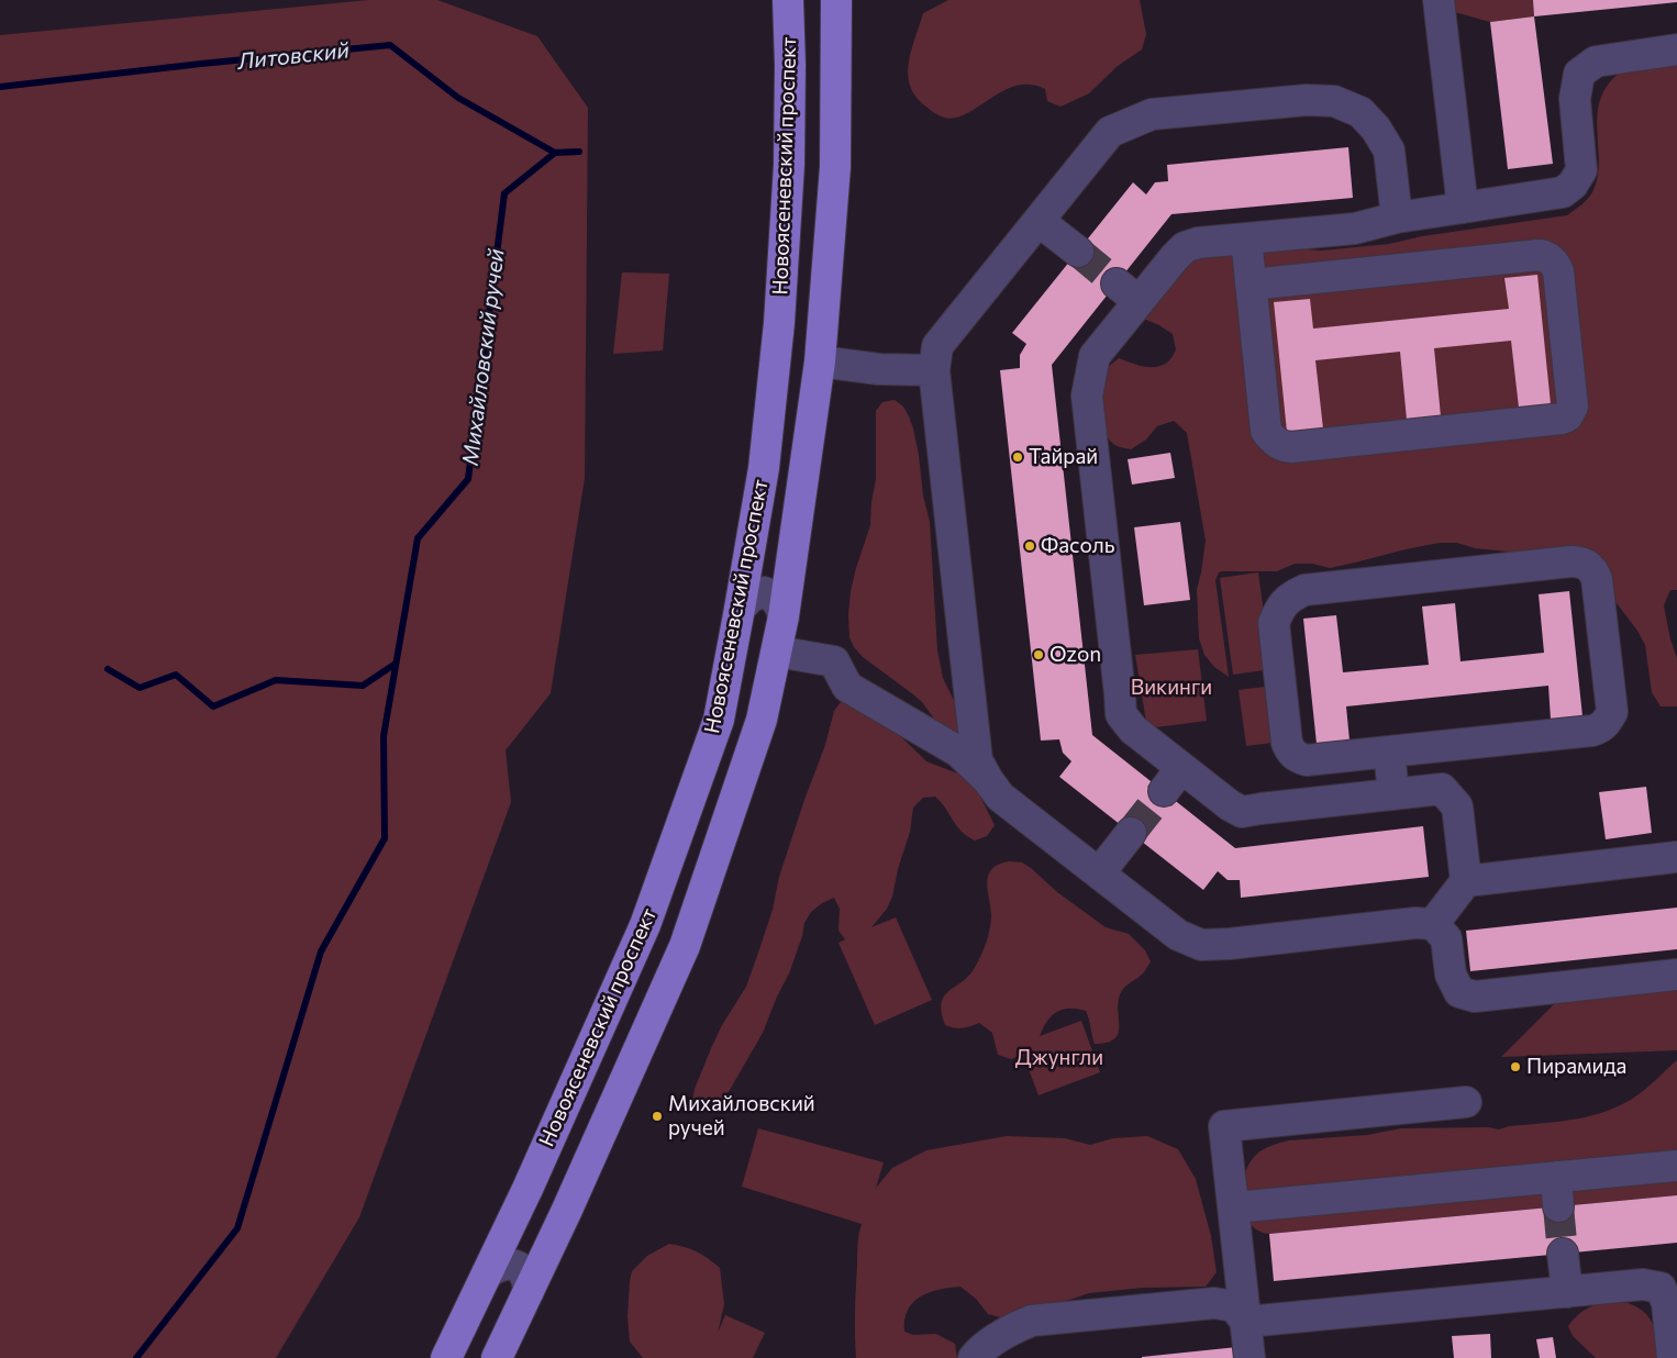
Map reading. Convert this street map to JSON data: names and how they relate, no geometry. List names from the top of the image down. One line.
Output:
{"streets":{"main road":["Новоясеневский проспект"]},"water":["Литовский","Михайловский ручей"],"parks":["Викинги","Джунгли"],"places":["Тайрай","Фасоль","Ozon","Пирамида","Михайловский ручей"]}
